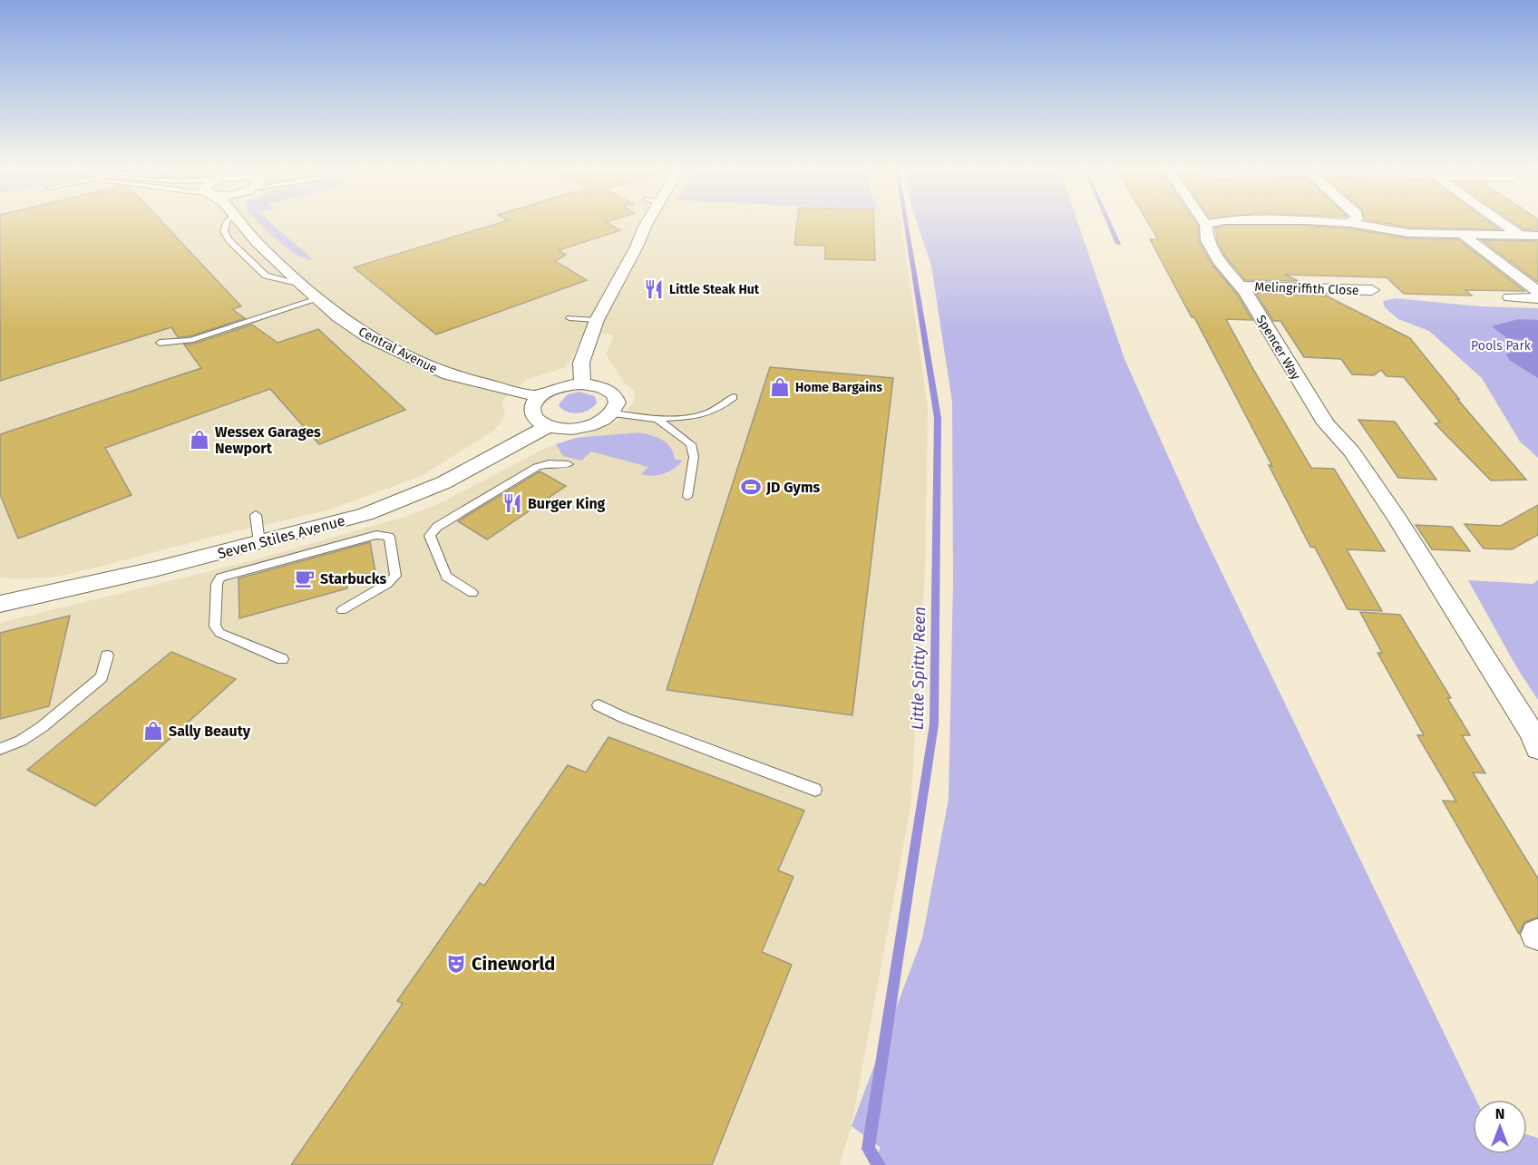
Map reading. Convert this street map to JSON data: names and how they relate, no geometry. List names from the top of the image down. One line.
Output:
{"streets":{"street":["Melingriffith Close","Spencer Way","Central Avenue","Seven Stiles Avenue"]},"crossings":[["Melingriffith Close","Spencer Way"]],"water":["Little Spitty Reen"],"parks":["Pools Park"],"places":{"restaurant":["Little Steak Hut","Burger King"],"shop":["Home Bargains","Wessex Garages Newport","Sally Beauty"],"sports":["JD Gyms"],"cafe":["Starbucks"],"theatre":["Cineworld"]},"north":"top"}
